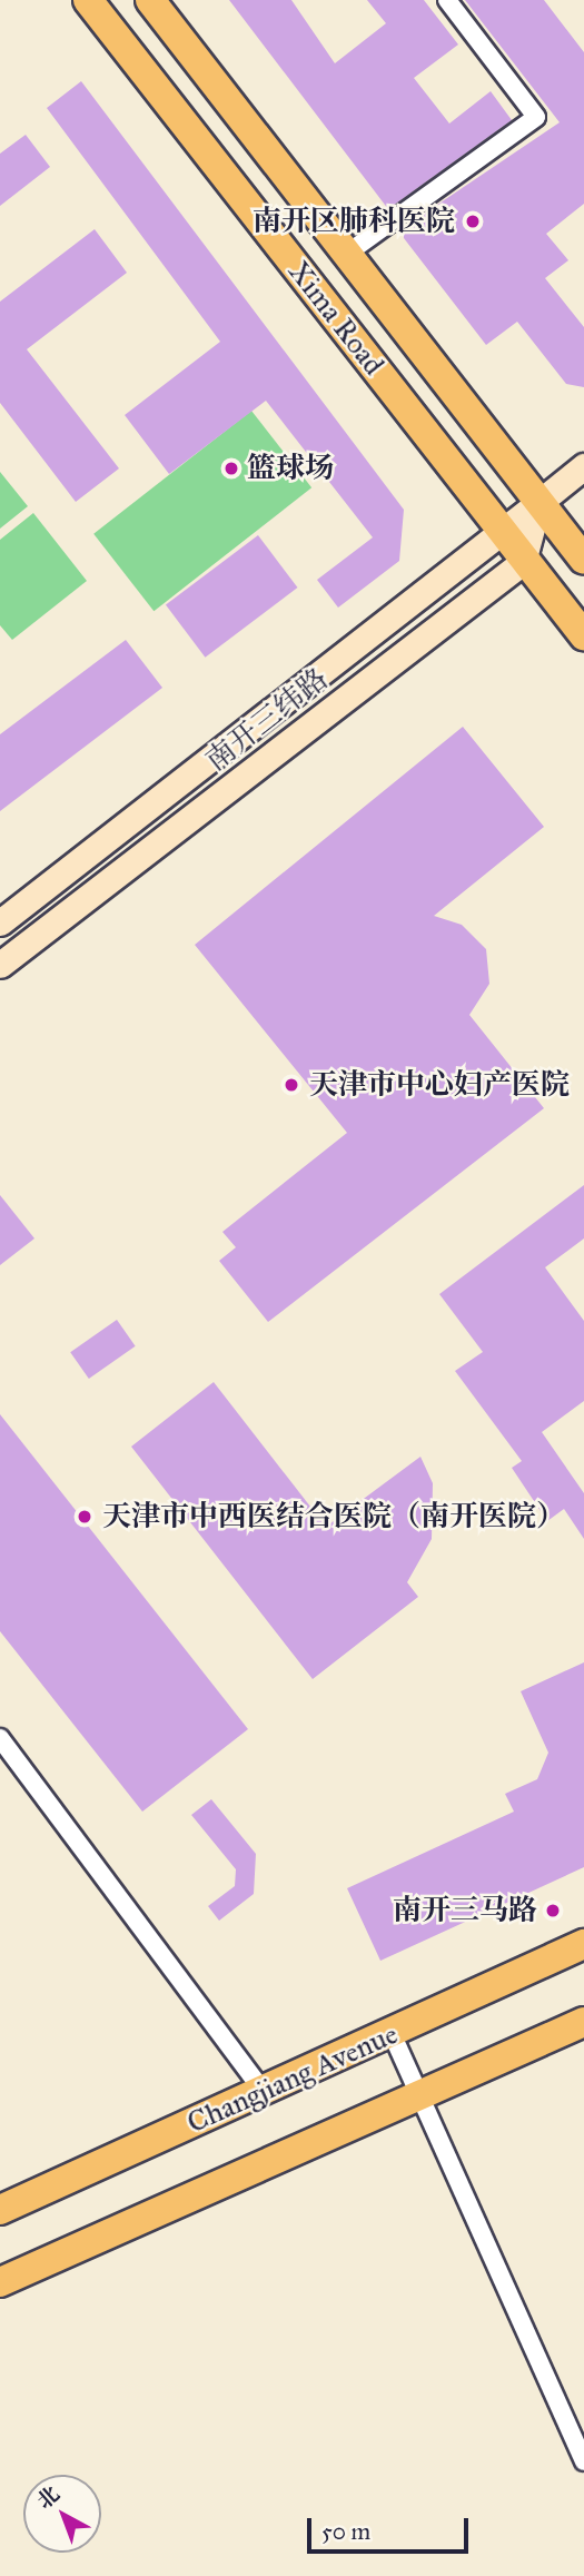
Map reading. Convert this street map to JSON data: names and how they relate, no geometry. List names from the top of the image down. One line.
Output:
{"streets":{"main road":["Xima Road","Changjiang Avenue"],"street":["南开三纬路"]},"crossings":[["Xima Road","南开三纬路"]],"places":["南开区肺科医院","篮球场","天津市中心妇产医院","天津市中西医结合医院（南开医院）","南开三马路"],"scale_bar":"50 m","north":"top left"}
